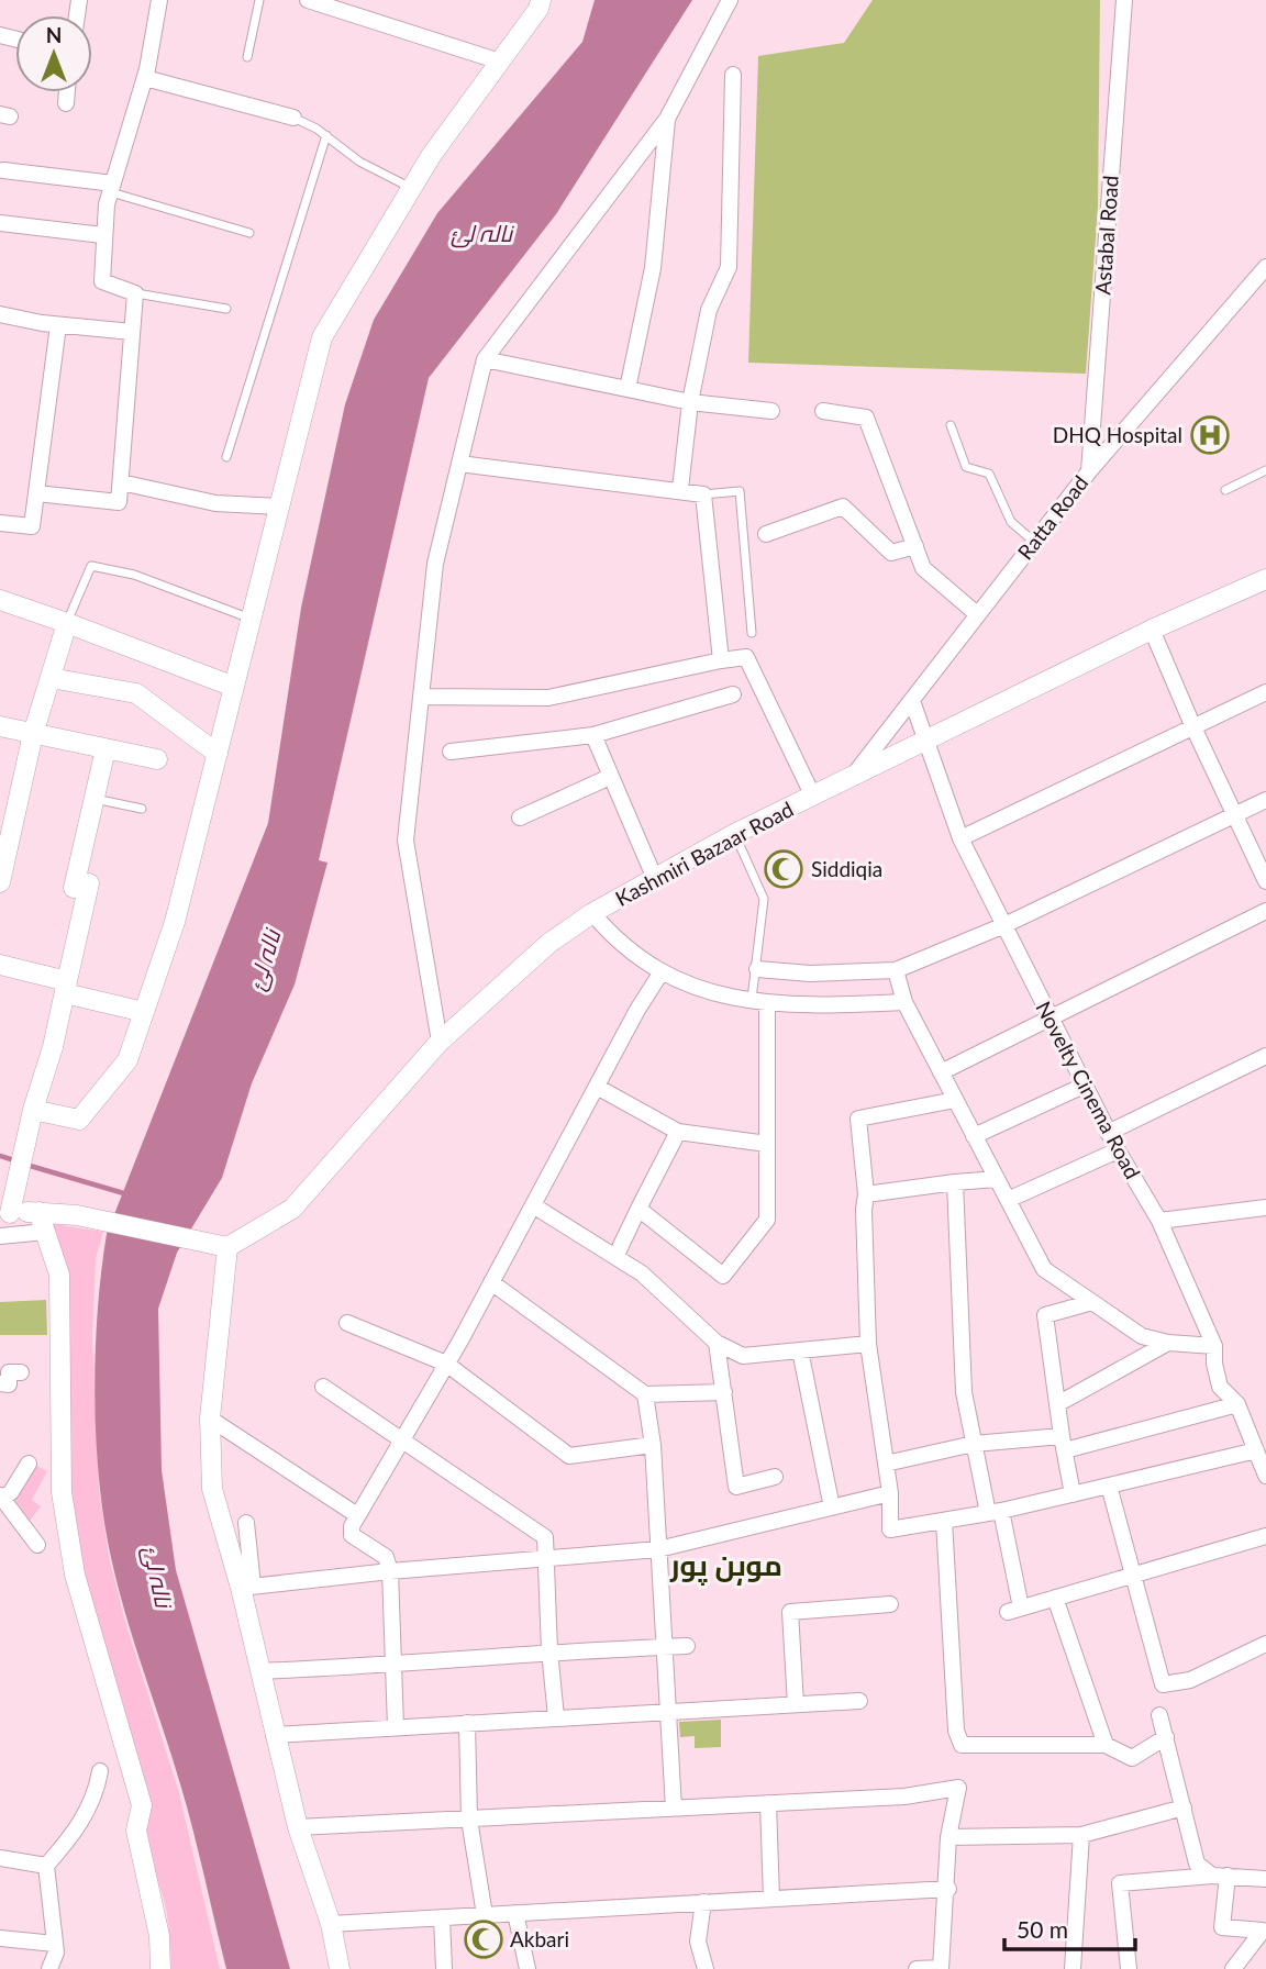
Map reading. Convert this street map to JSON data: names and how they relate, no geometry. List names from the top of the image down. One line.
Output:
{"streets":{"street":["Astabal Road","Ratta Road","Kashmiri Bazaar Road","Novelty Cinema Road"]},"crossings":[["Astabal Road","Ratta Road"],["Ratta Road","Kashmiri Bazaar Road"],["Ratta Road","Novelty Cinema Road"],["Kashmiri Bazaar Road","Novelty Cinema Road"]],"districts":["موہن پور"],"water":["نالہ لئ"],"places":{"hospital":["DHQ Hospital"],"mosque":["Siddiqia","Akbari"]},"scale_bar":"50 m","north":"top"}
